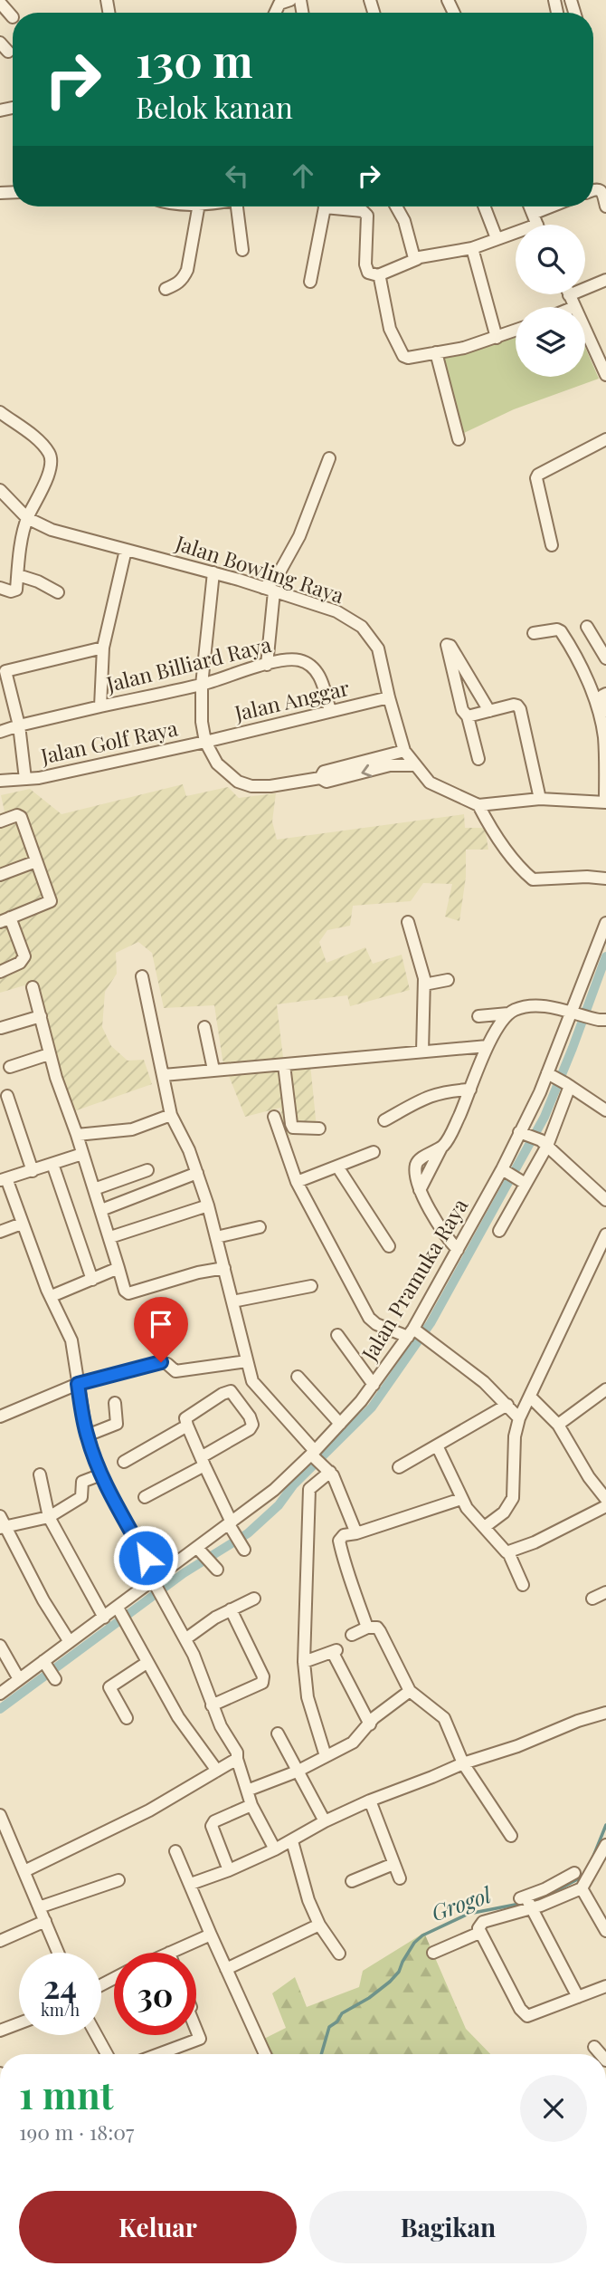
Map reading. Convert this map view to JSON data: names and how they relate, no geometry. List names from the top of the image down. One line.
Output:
{"streets":{"street":["Jalan Bowling Raya","Jalan Billiard Raya","Jalan Anggar","Jalan Golf Raya","Jalan Pramuka Raya"]},"crossings":[["Jalan Bowling Raya","Jalan Billiard Raya"],["Jalan Bowling Raya","Jalan Anggar"],["Jalan Bowling Raya","Jalan Golf Raya"],["Jalan Billiard Raya","Jalan Anggar"],["Jalan Anggar","Jalan Golf Raya"]],"water":["Grogol"],"page":{"turn":["130 m","Belok kanan"],"speed":"24 km/h","limit":"30","heading":["1 mnt","190 m · 18:07"],"buttons":["Keluar","Bagikan"]}}
